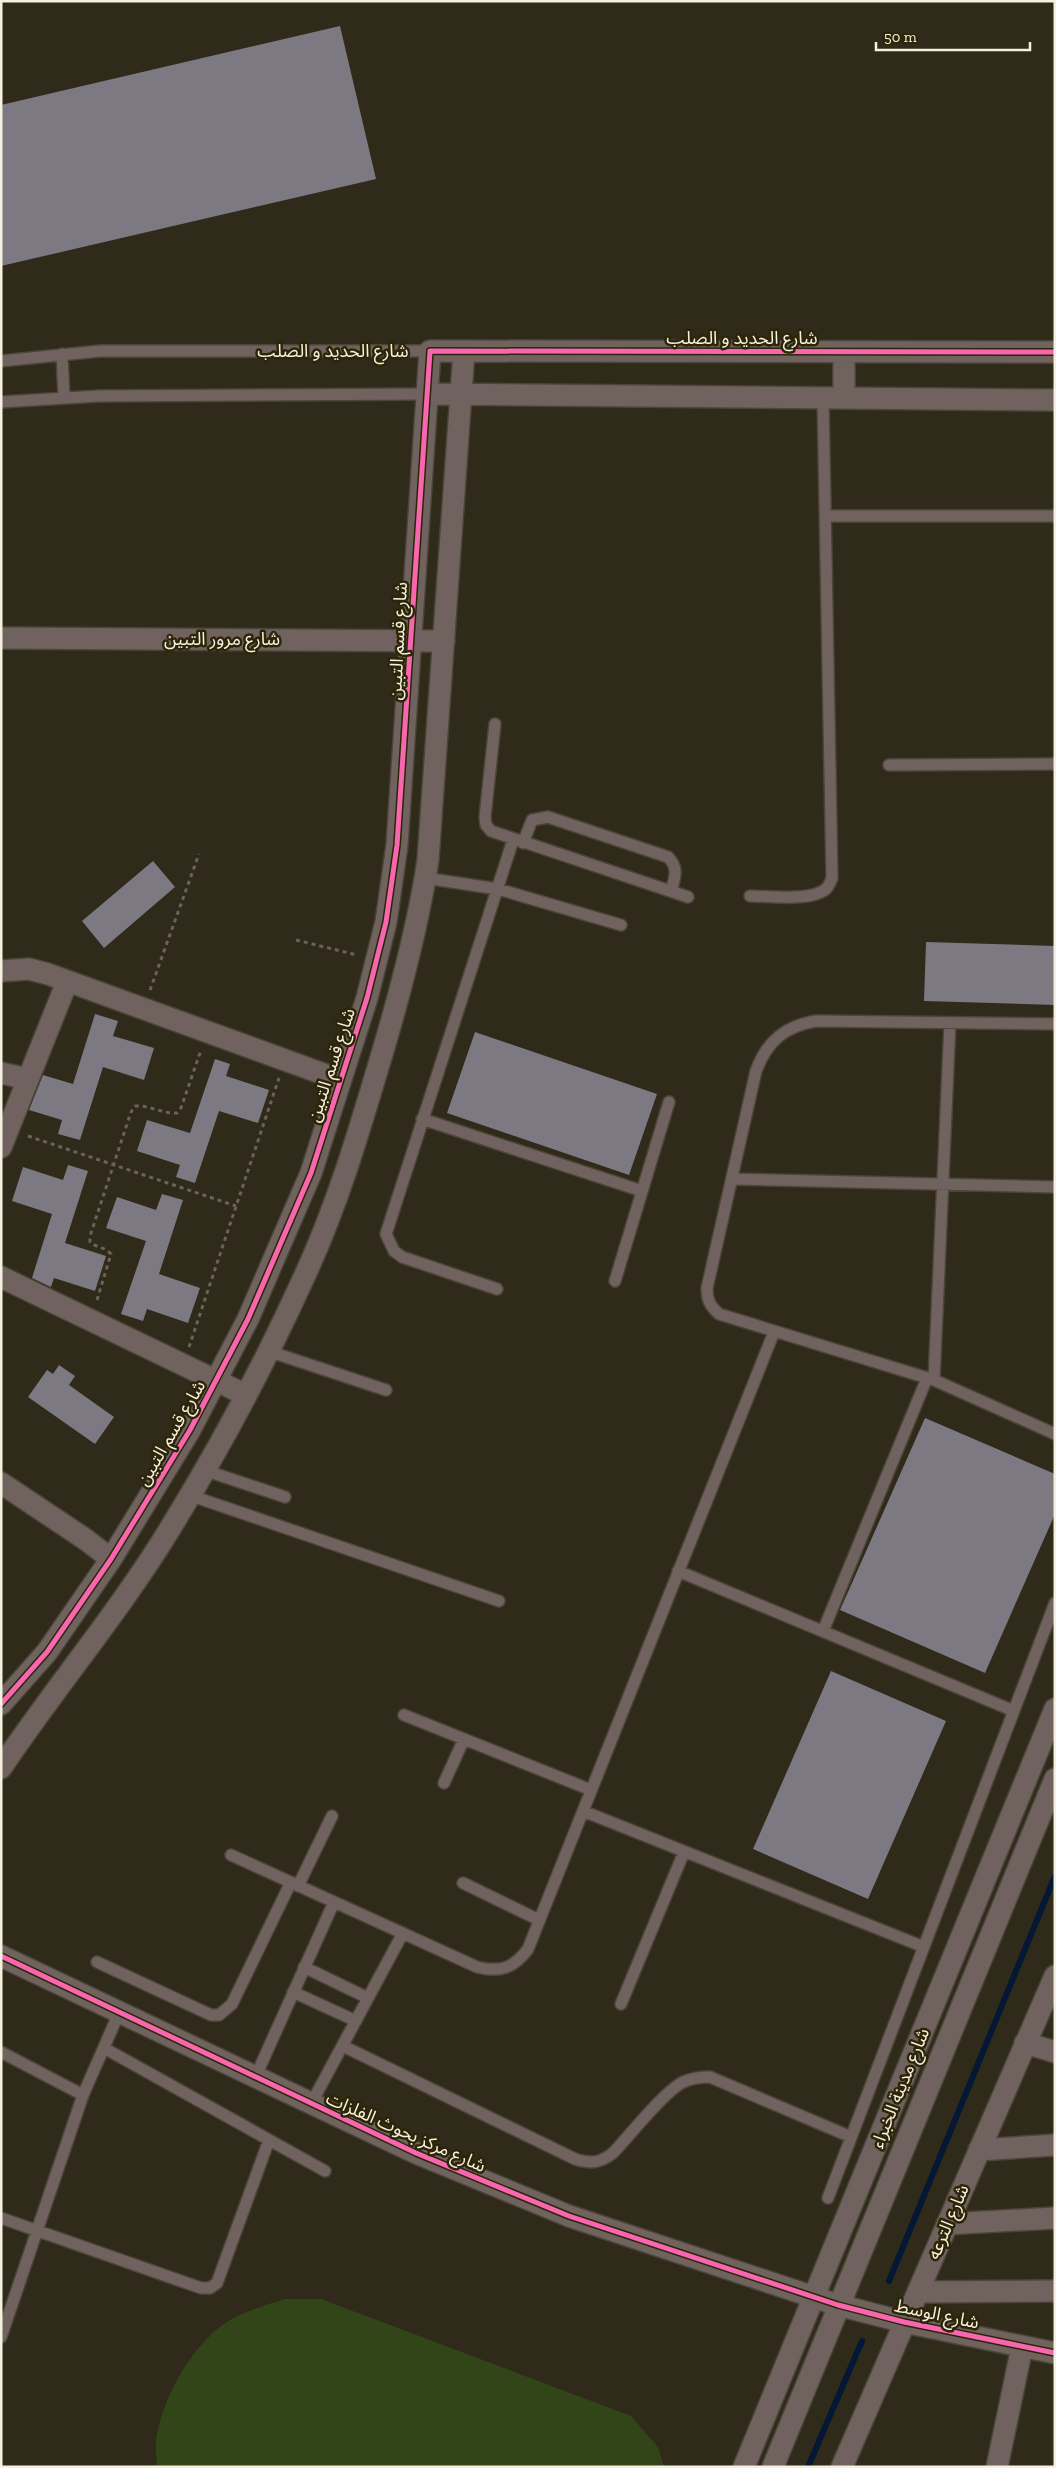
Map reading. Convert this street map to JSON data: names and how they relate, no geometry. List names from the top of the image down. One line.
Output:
{"streets":{"street":["شارع الحديد و الصلب","شارع مرور التبين","شارع قسم التبين","شارع مدينة الخبراء","شارع مركز بحوث الفلزات","شارع الترعه","شارع الوسط"]},"crossings":[["شارع الحديد و الصلب","شارع قسم التبين"],["شارع مرور التبين","شارع قسم التبين"],["شارع مدينة الخبراء","شارع مركز بحوث الفلزات"],["شارع مدينة الخبراء","شارع الوسط"],["شارع مركز بحوث الفلزات","شارع الوسط"],["شارع الترعه","شارع الوسط"]],"scale_bar":"50 m"}
